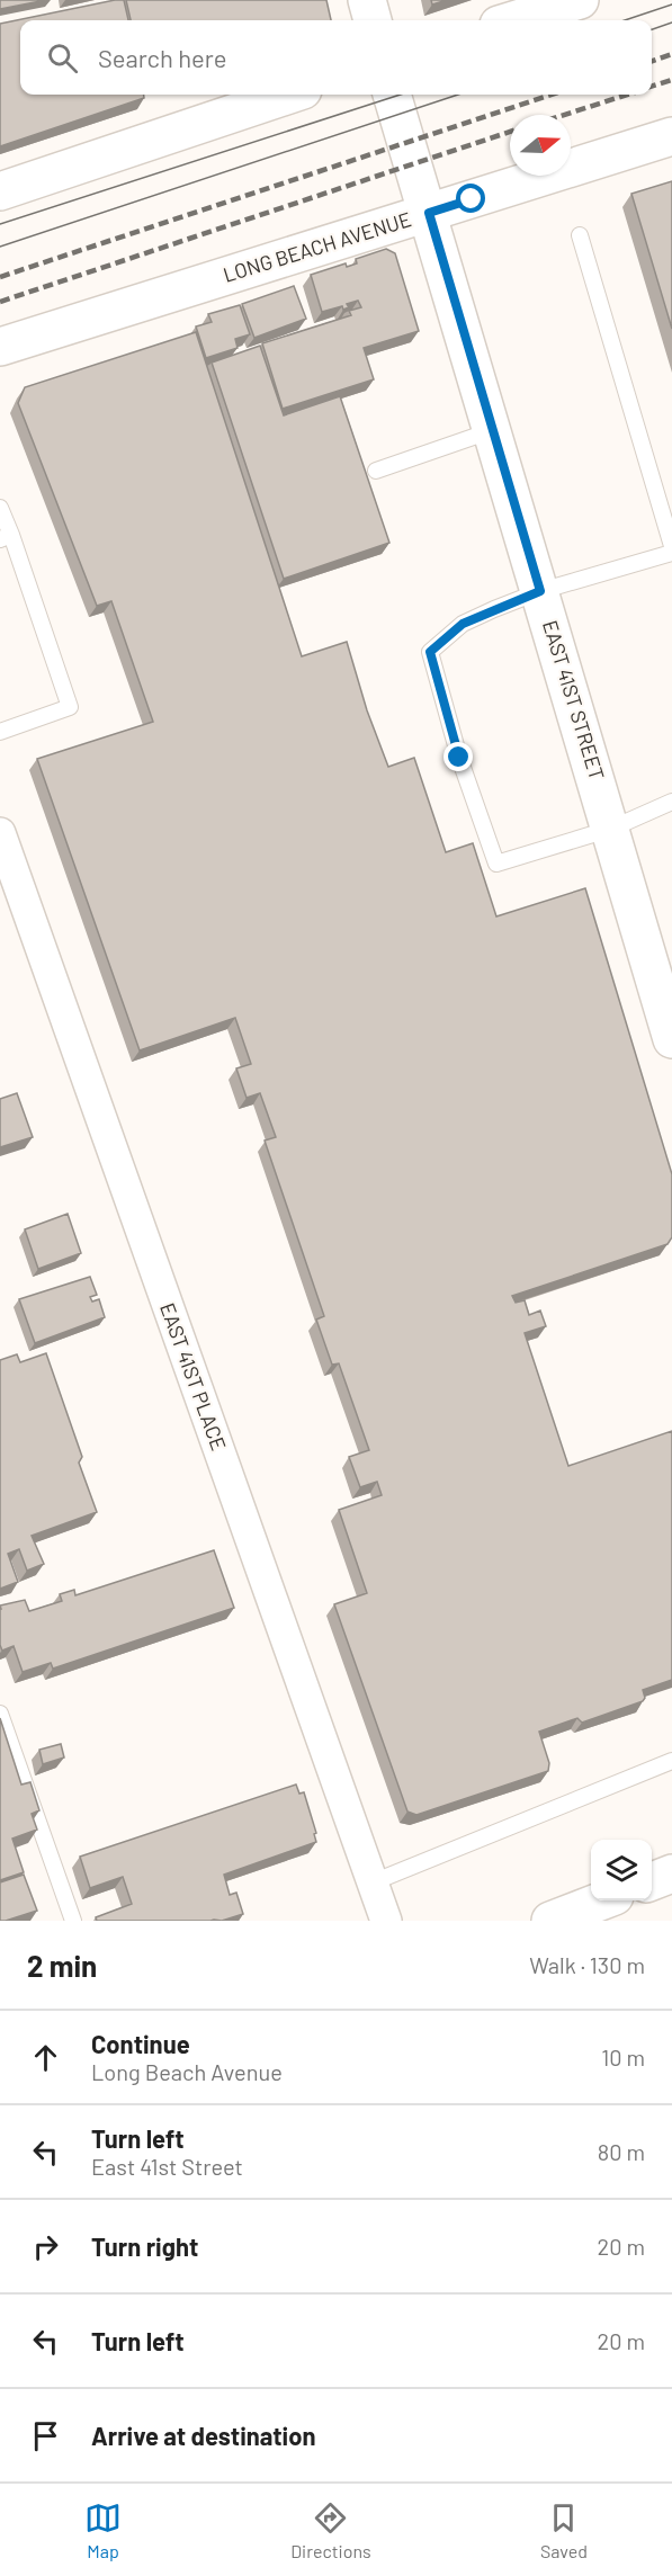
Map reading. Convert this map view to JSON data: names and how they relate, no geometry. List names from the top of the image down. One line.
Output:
{"streets":{"main road":["LONG BEACH AVENUE","EAST 41ST STREET"],"street":["EAST 41ST PLACE"]},"crossings":[["LONG BEACH AVENUE","EAST 41ST STREET"]],"north":"right","page":{"search":"Search here","heading":["2 min","Walk · 130 m"],"list":[["Continue","Long Beach Avenue","10 m"],["Turn left","East 41st Street","80 m"],["Turn right","20 m"],["Turn left","20 m"],"Arrive at destination"],"nav":["Map","Directions","Saved"]}}
